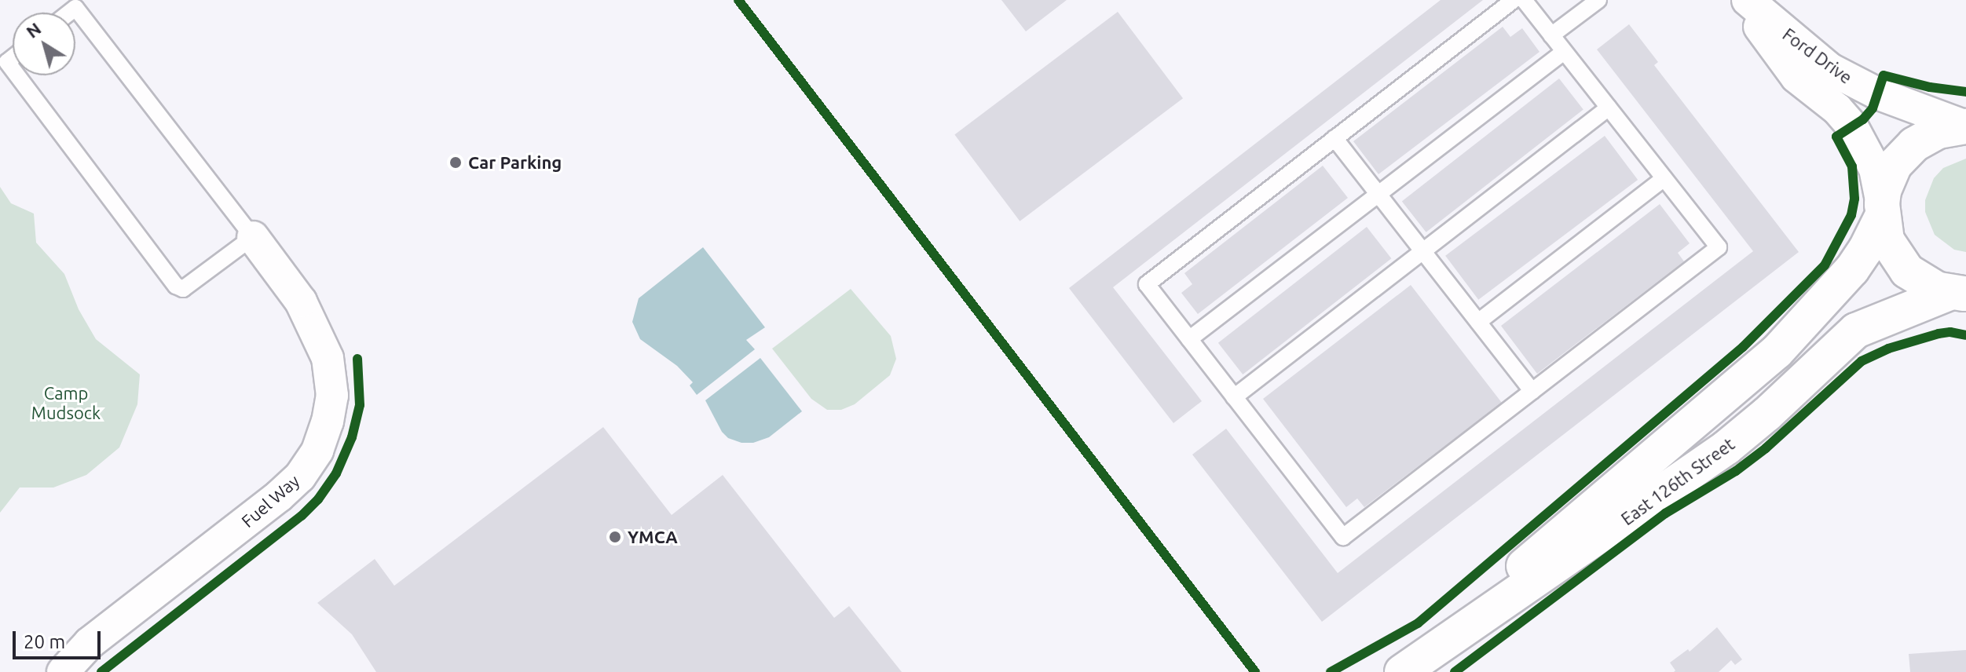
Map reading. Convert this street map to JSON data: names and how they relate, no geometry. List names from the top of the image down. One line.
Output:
{"streets":{"main road":["East 126th Street"],"street":["Ford Drive","Fuel Way"]},"crossings":[["Ford Drive","East 126th Street"]],"parks":["Camp Mudsock"],"places":["Car Parking","YMCA"],"scale_bar":"20 m","north":"top left"}
